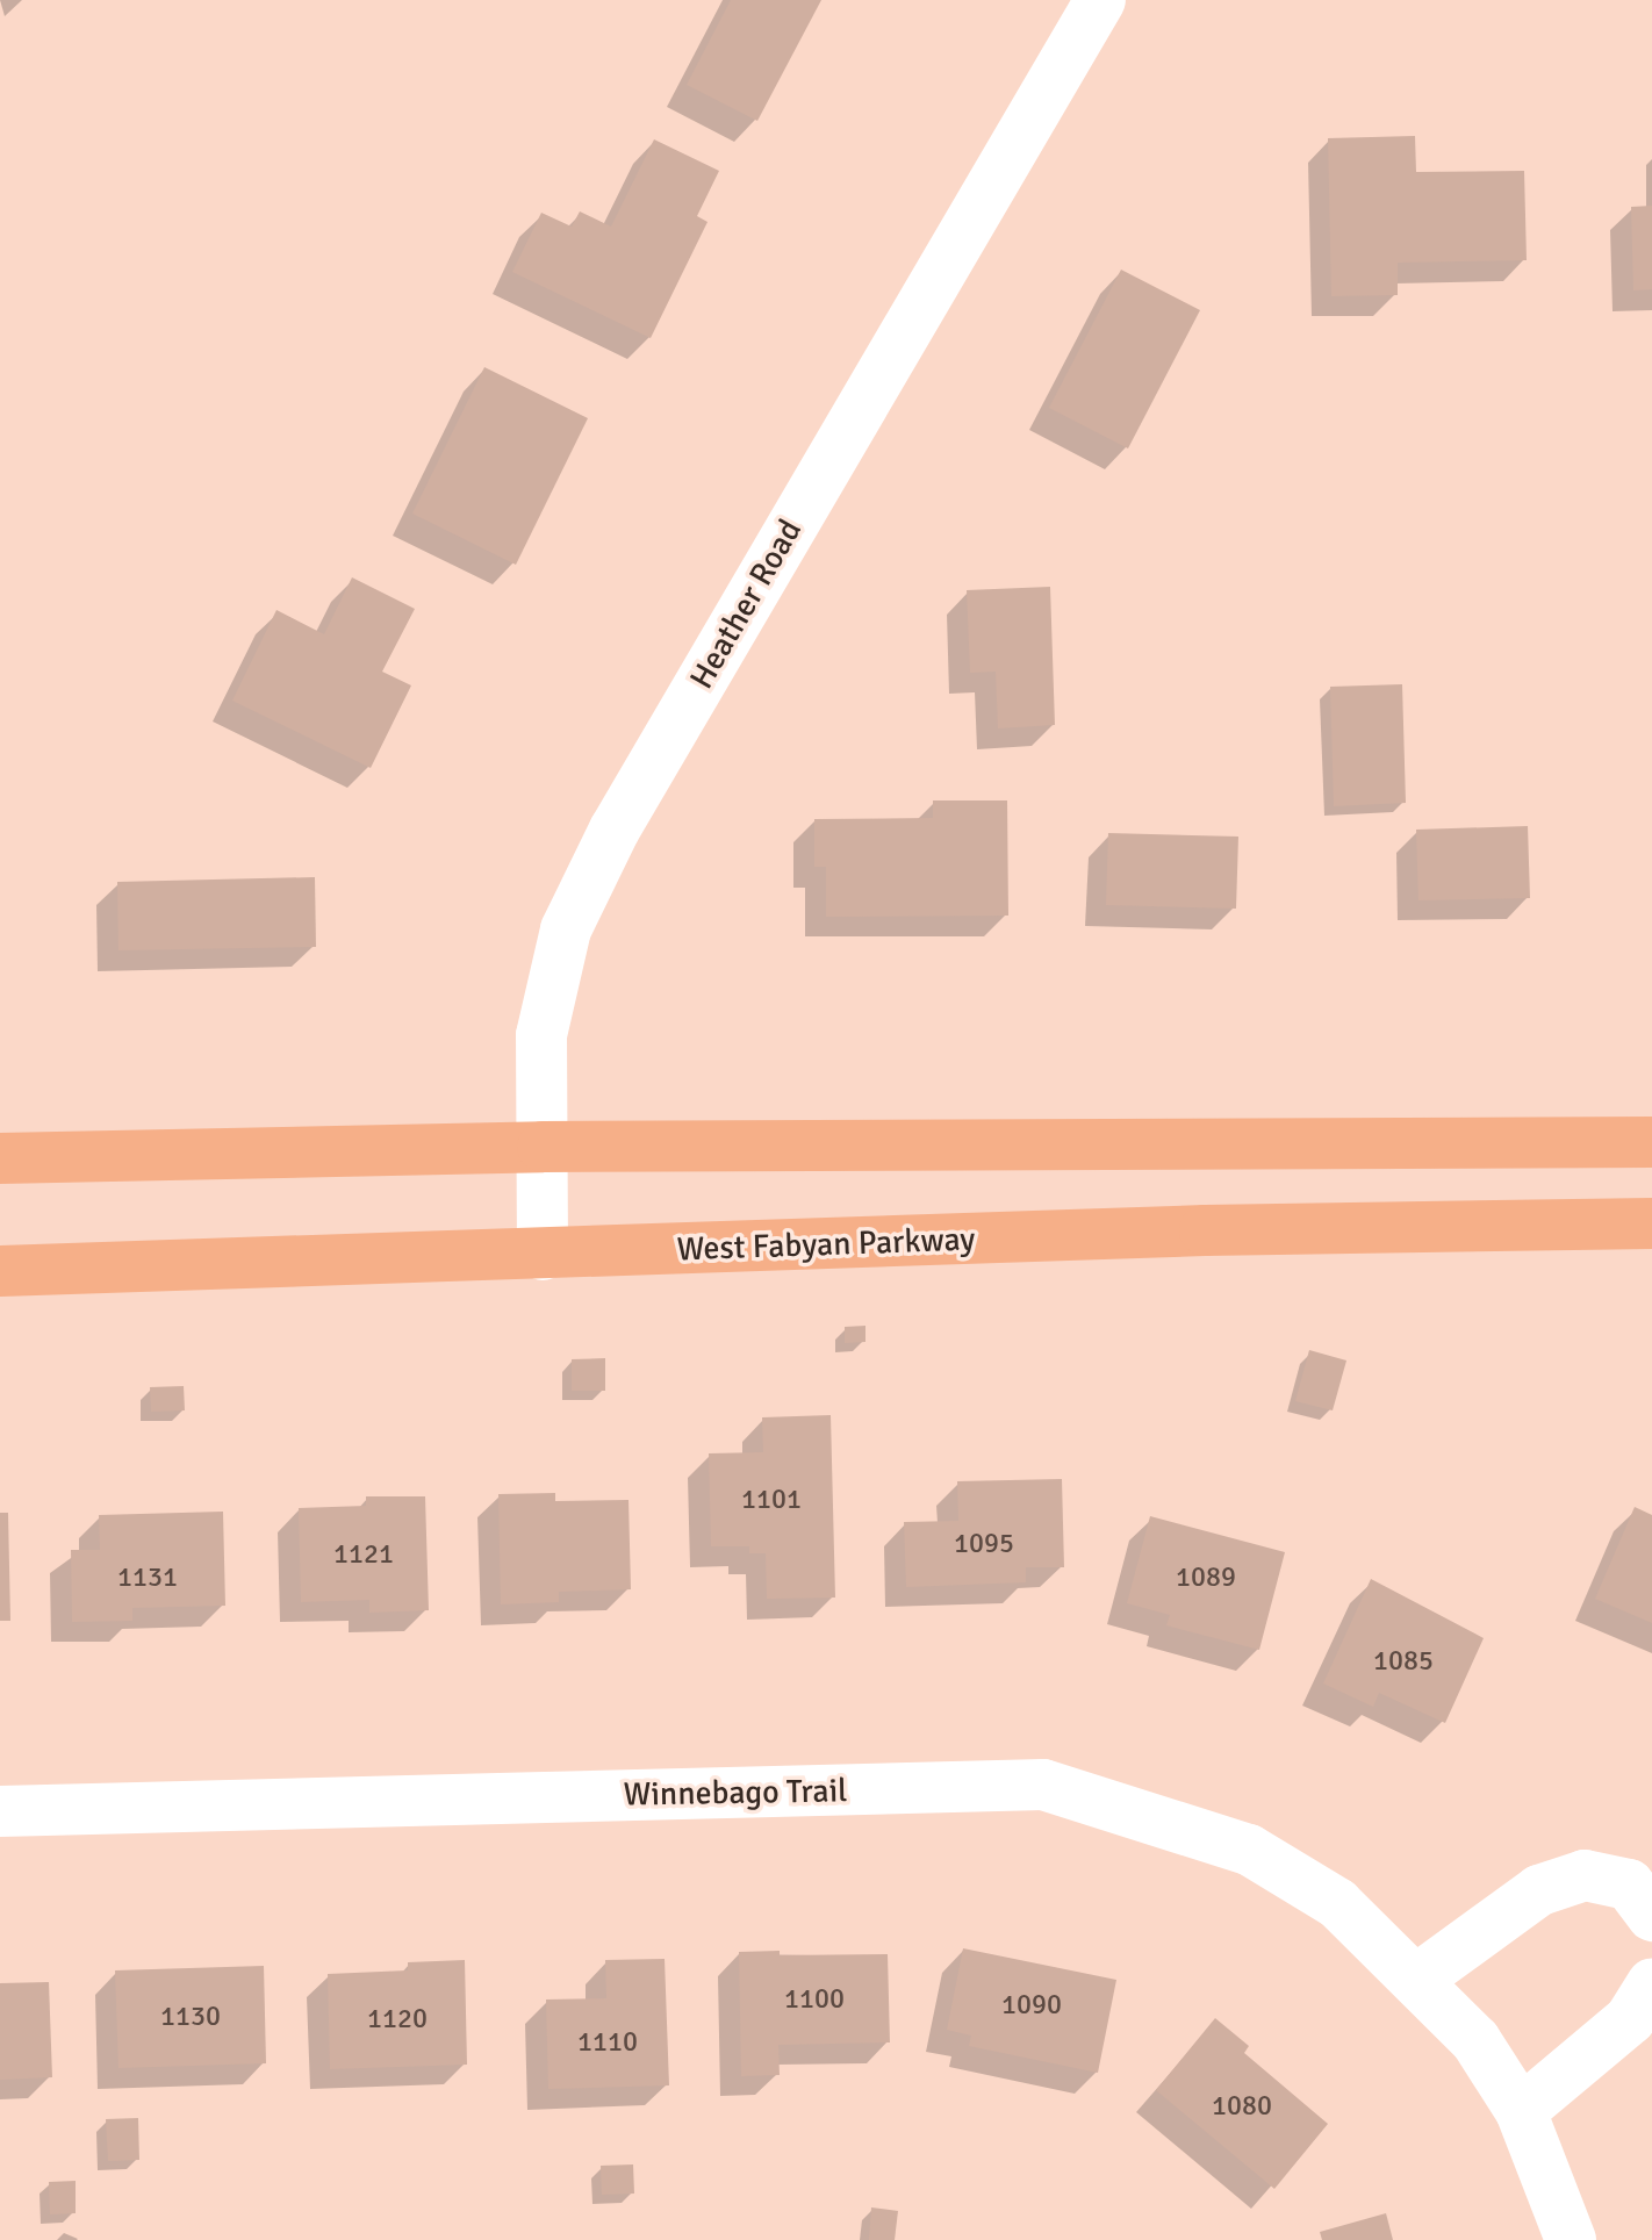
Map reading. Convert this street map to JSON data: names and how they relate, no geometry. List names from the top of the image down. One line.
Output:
{"streets":{"main road":["West Fabyan Parkway"],"street":["Heather Road","Winnebago Trail"]},"crossings":[["Heather Road","West Fabyan Parkway"]],"house_numbers":["1101","1095","1121","1131","1089","1085","1100","1090","1130","1120","1110","1080"]}
